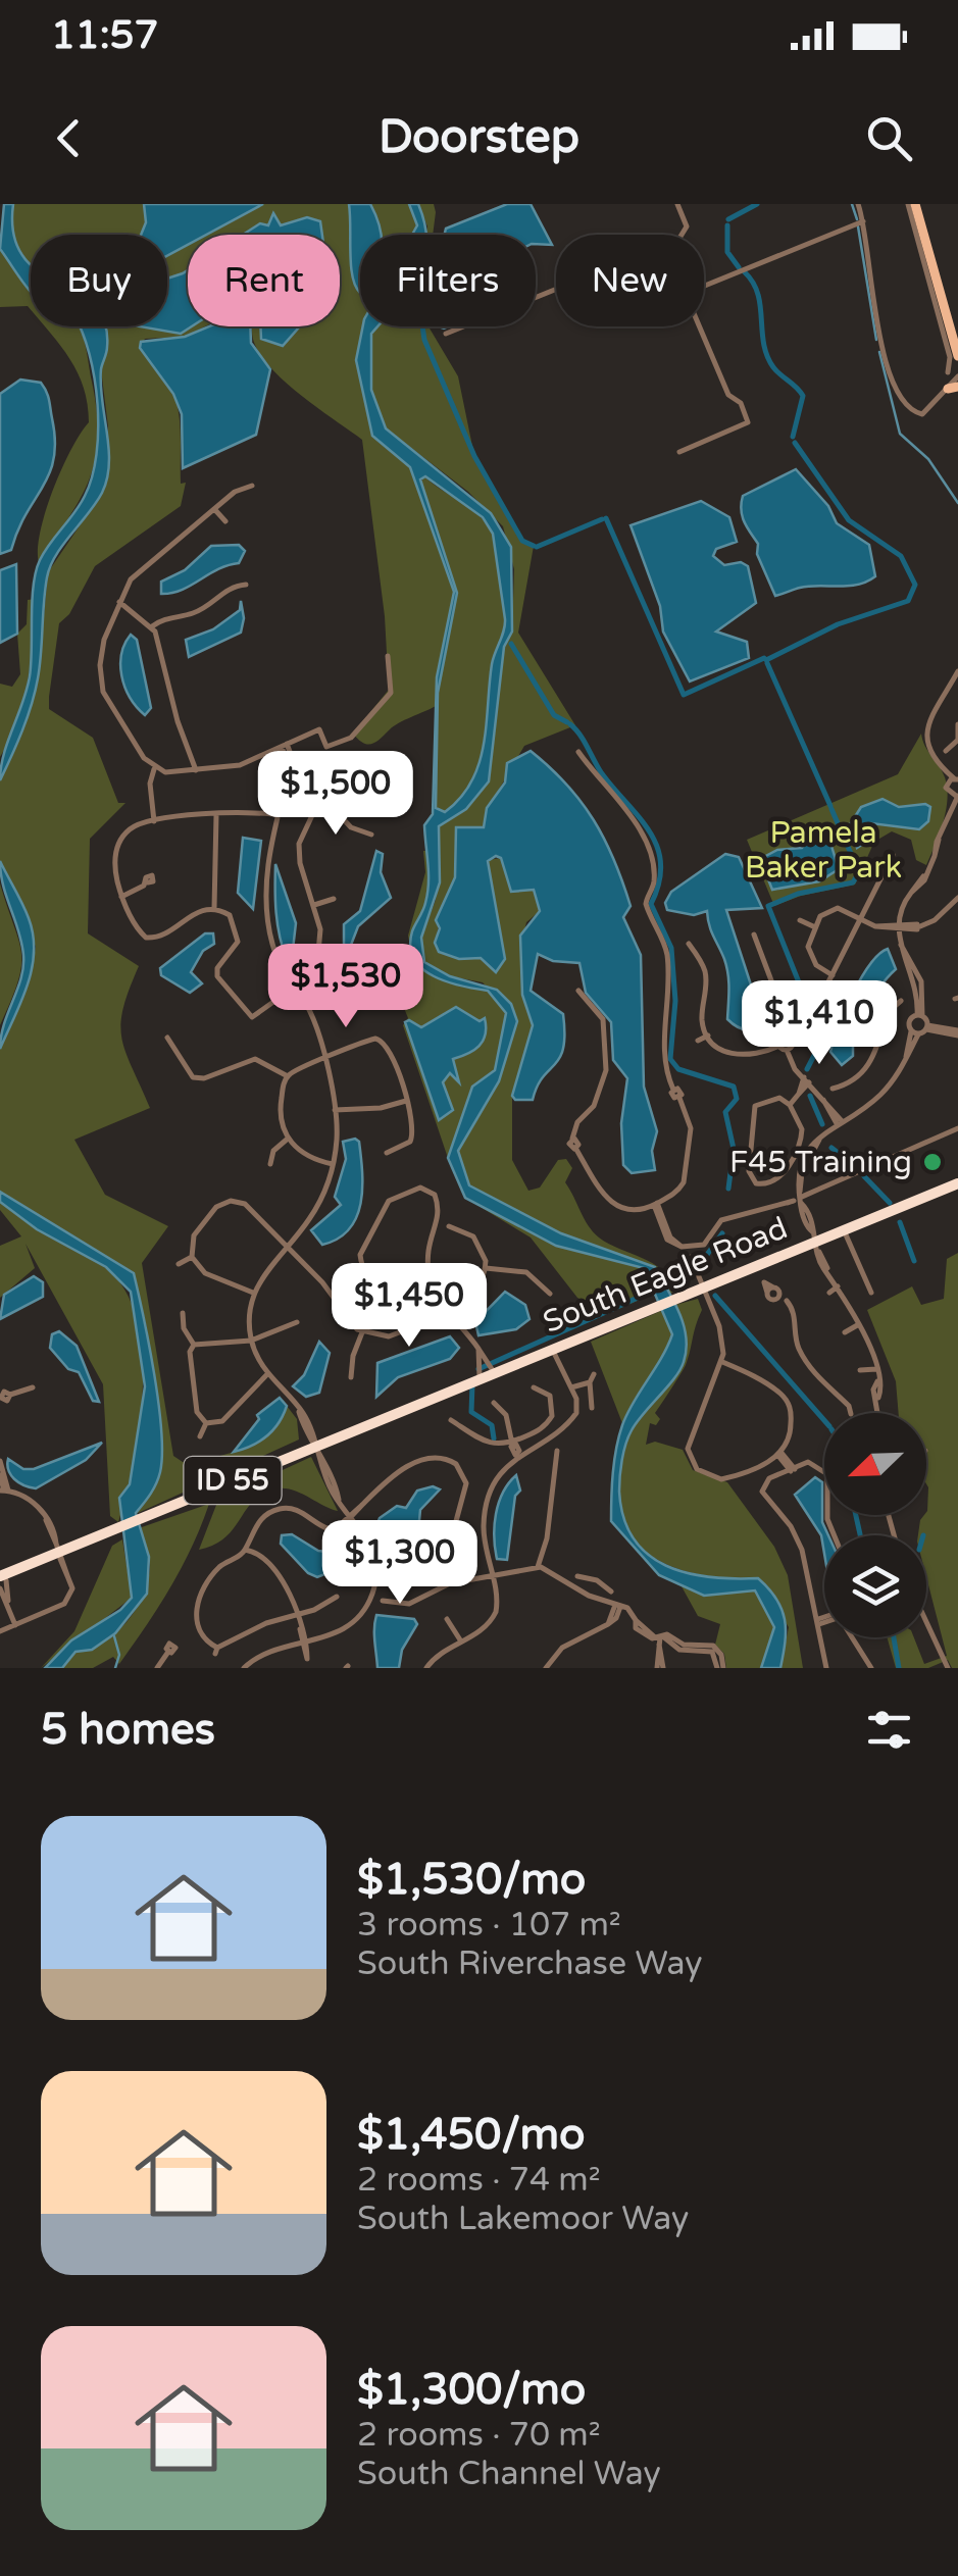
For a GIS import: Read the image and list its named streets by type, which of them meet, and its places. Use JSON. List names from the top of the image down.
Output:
{
  "streets": {
    "highway": ["South Eagle Road", "ID 55"]
  },
  "parks": ["Pamela Baker Park"],
  "places": ["F45 Training"],
  "north": "bottom left",
  "page": {
    "status": "11:57",
    "header": "Doorstep",
    "chip": [
      "Buy",
      "Rent",
      "Filters",
      "New"
    ],
    "price": [
      "$1,500",
      "$1,530",
      "$1,410",
      "$1,450",
      "$1,300"
    ],
    "heading": "5 homes",
    "list": [
      {
        "name": "$1,530/mo",
        "note": "3 rooms · 107 m² · South Riverchase Way"
      },
      {
        "name": "$1,450/mo",
        "note": "2 rooms · 74 m² · South Lakemoor Way"
      },
      {
        "name": "$1,300/mo",
        "note": "2 rooms · 70 m² · South Channel Way"
      }
    ]
  }
}
